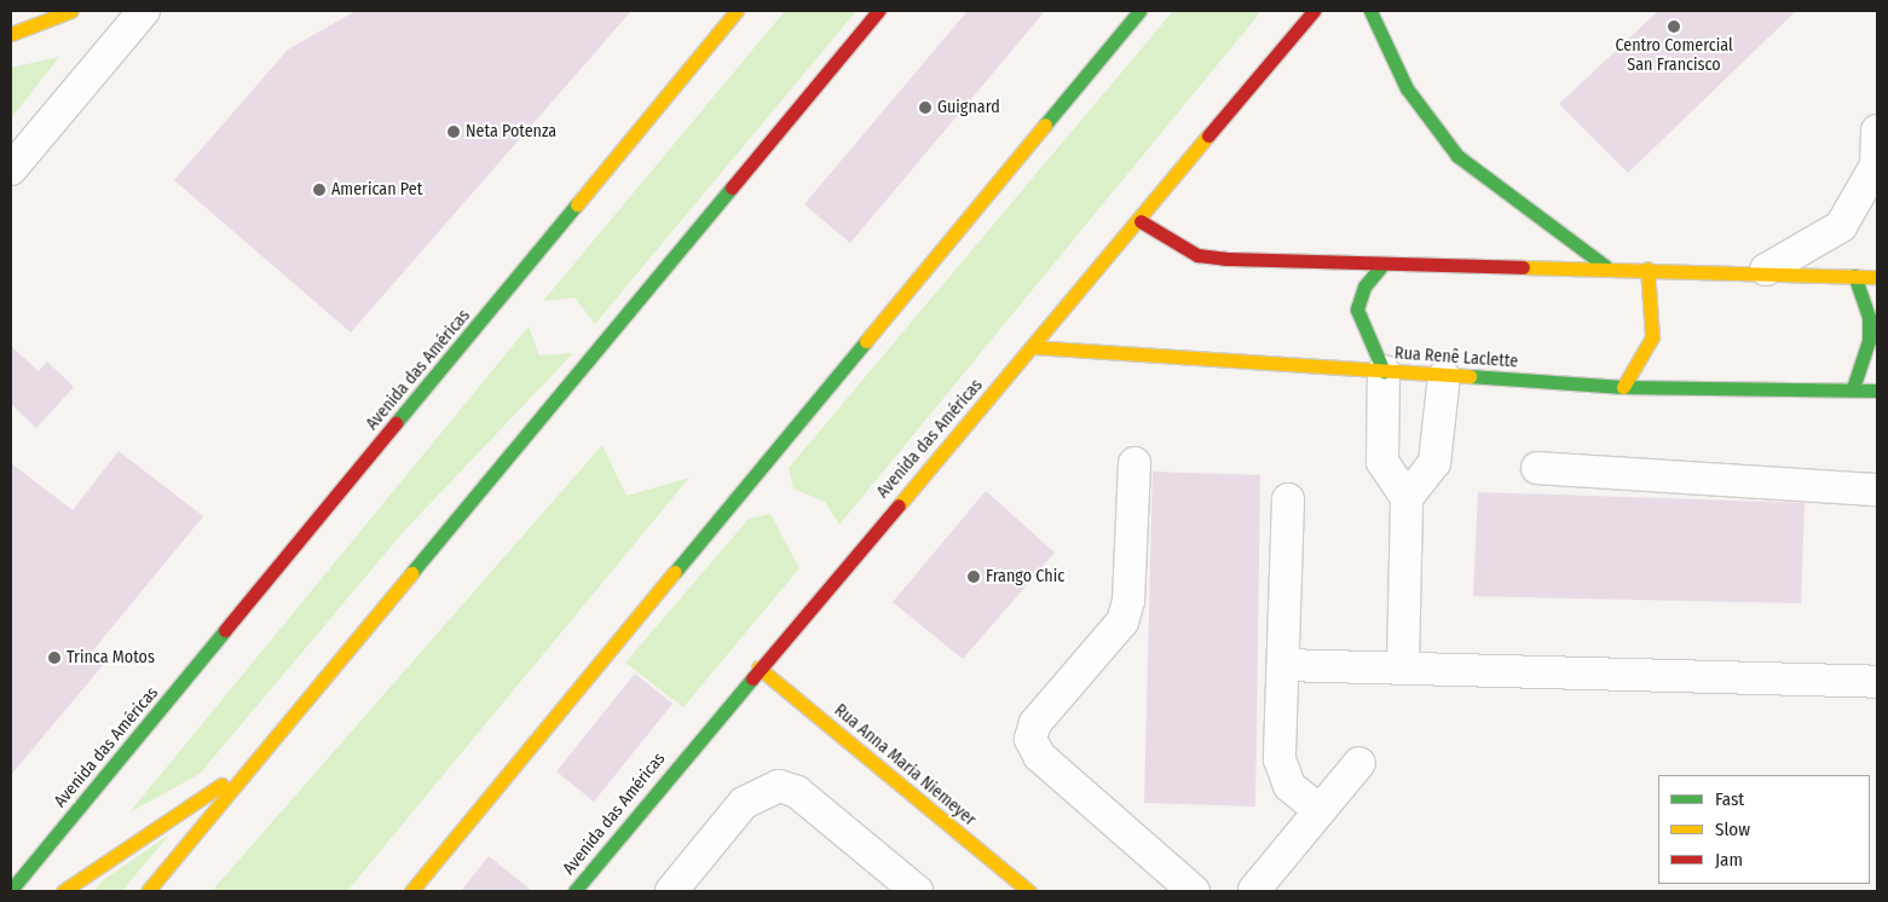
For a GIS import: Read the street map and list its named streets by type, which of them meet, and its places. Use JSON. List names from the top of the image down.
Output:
{
  "streets": {
    "main road": ["Rua Renê Laclette", "Avenida das Américas", "Rua Anna Maria Niemeyer"]
  },
  "crossings": [
    ["Rua Renê Laclette", "Avenida das Américas"],
    ["Avenida das Américas", "Rua Anna Maria Niemeyer"]
  ],
  "places": [
    "Centro Comercial San Francisco",
    "Guignard",
    "Neta Potenza",
    "American Pet",
    "Frango Chic",
    "Trinca Motos"
  ],
  "legend": ["Fast", "Slow", "Jam"]
}
